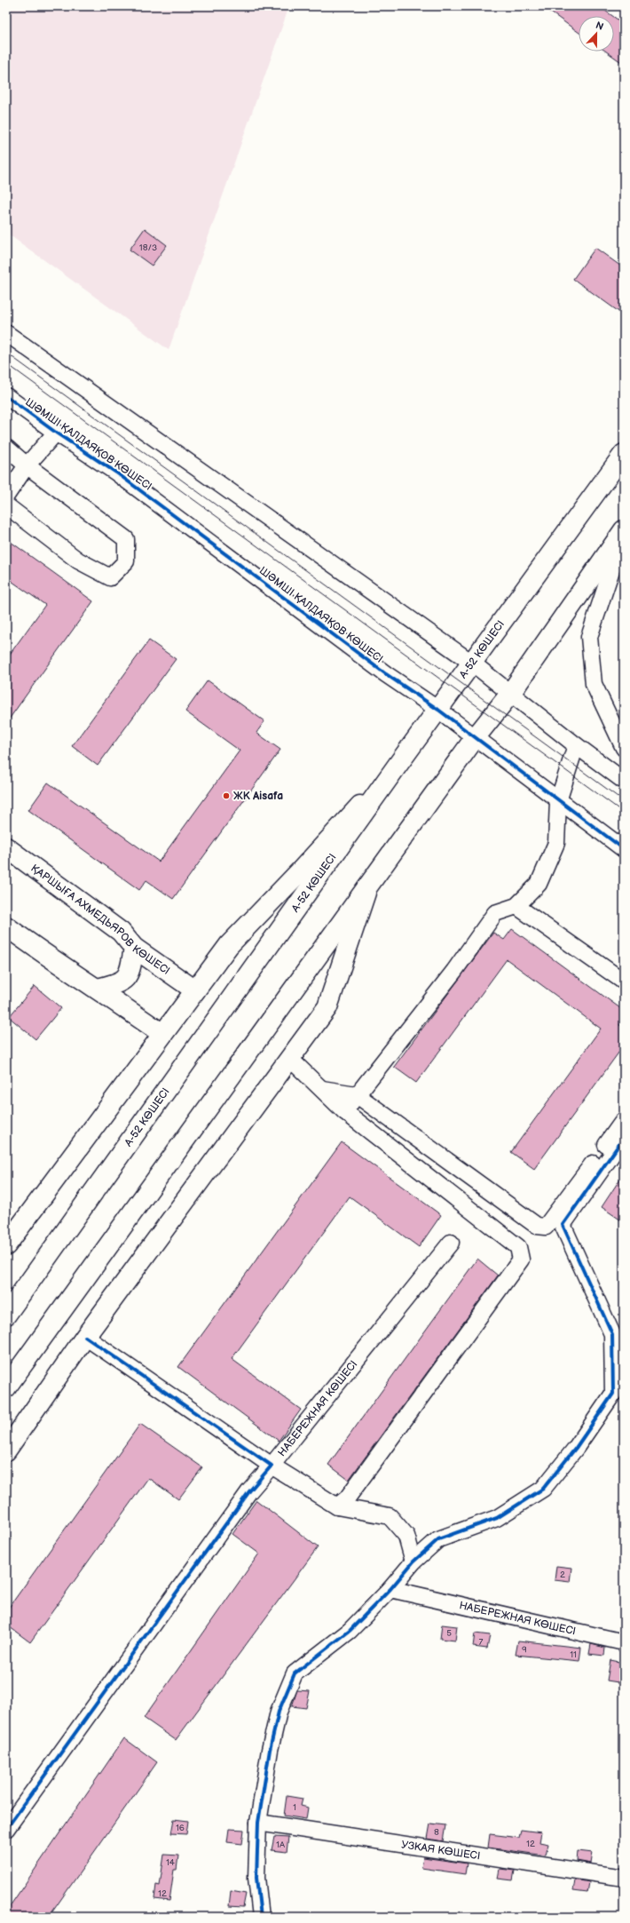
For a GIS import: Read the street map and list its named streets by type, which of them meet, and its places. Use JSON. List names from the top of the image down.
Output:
{
  "streets": {
    "main road": ["А-52 КӨШЕСІ", "ҚАРШЫҒА АХМЕДЬЯРОВ КӨШЕСІ"],
    "street": ["ШӘМШІ ҚАЛДАЯҚОВ КӨШЕСІ", "НАБЕРЕЖНАЯ КӨШЕСІ", "УЗКАЯ КӨШЕСІ"]
  },
  "crossings": [
    ["ШӘМШІ ҚАЛДАЯҚОВ КӨШЕСІ", "А-52 КӨШЕСІ"]
  ],
  "places": ["ЖК Aisafa"],
  "house_numbers": [
    "18/3",
    "2",
    "5",
    "7",
    "9",
    "11",
    "1",
    "16",
    "8",
    "12",
    "1А",
    "14",
    "12"
  ],
  "north": "top"
}
